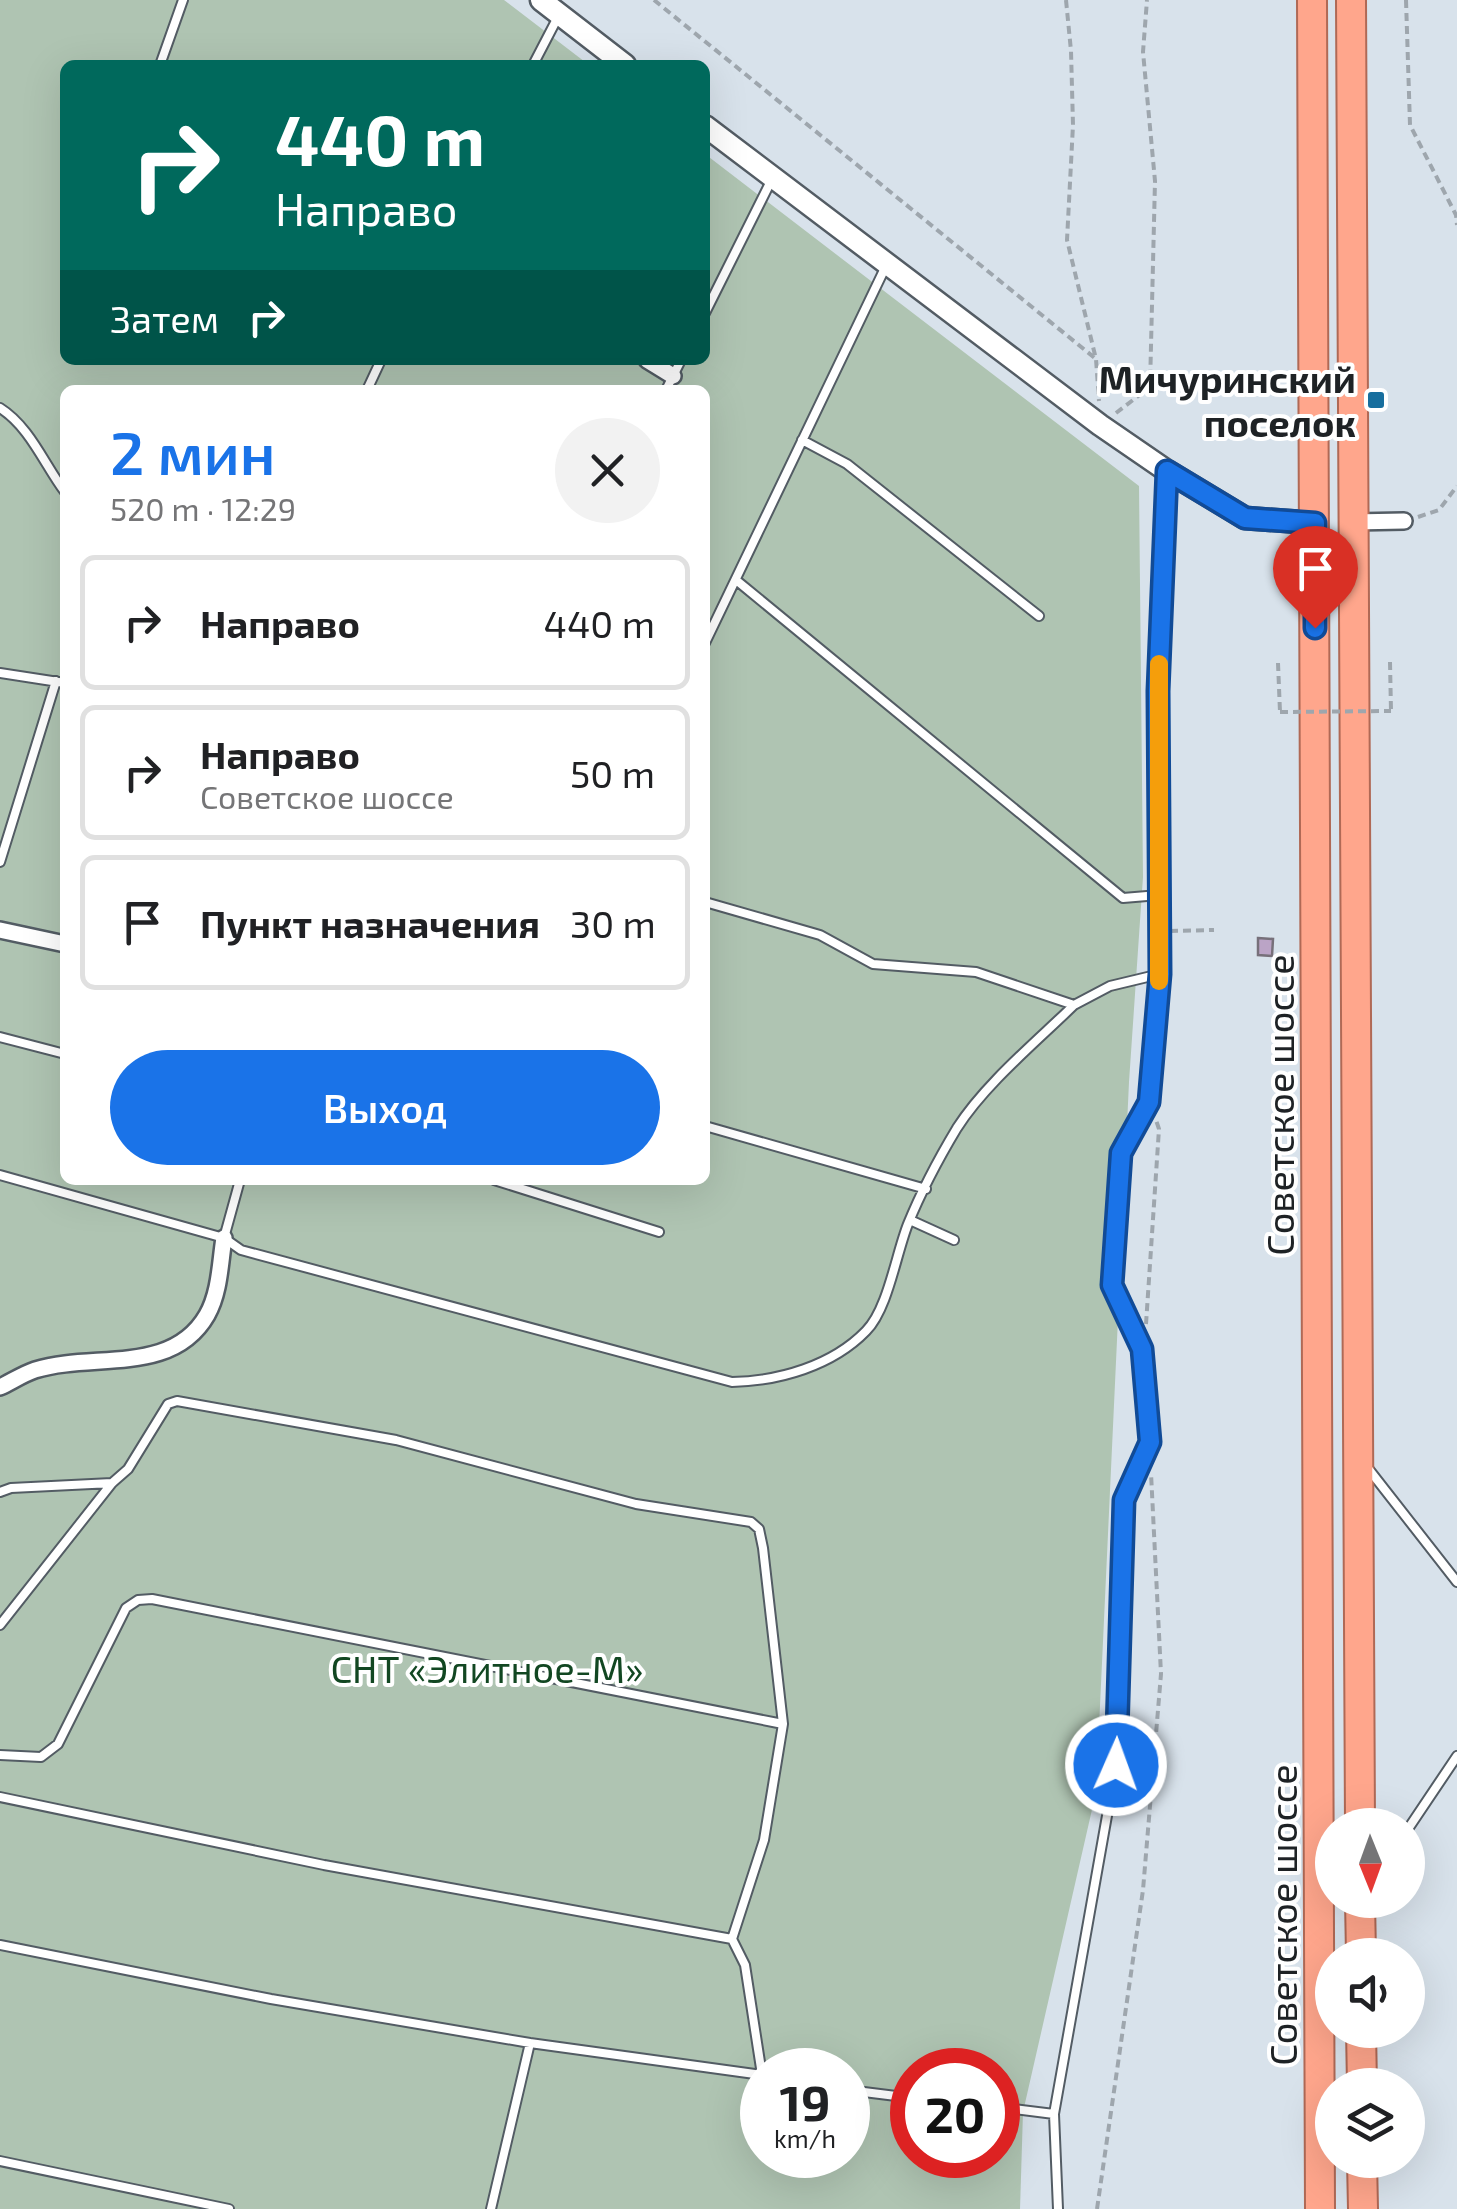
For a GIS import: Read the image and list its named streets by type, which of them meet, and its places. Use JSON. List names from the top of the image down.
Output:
{
  "streets": {
    "highway": ["Советское шоссе"]
  },
  "parks": ["СНТ «Элитное-М»"],
  "places": {
    "transit": ["Мичуринский поселок"]
  },
  "north": "bottom",
  "page": {
    "turn": ["440 m", "Направо"],
    "then": "Затем",
    "heading": ["2 мин", "520 m · 12:29"],
    "list": [
      {
        "name": "Направо",
        "value": "440 m"
      },
      {
        "name": "Направо",
        "note": "Советское шоссе",
        "value": "50 m"
      },
      {
        "name": "Пункт назначения",
        "value": "30 m"
      }
    ],
    "buttons": "Выход",
    "speed": "19 km/h",
    "limit": "20"
  }
}
